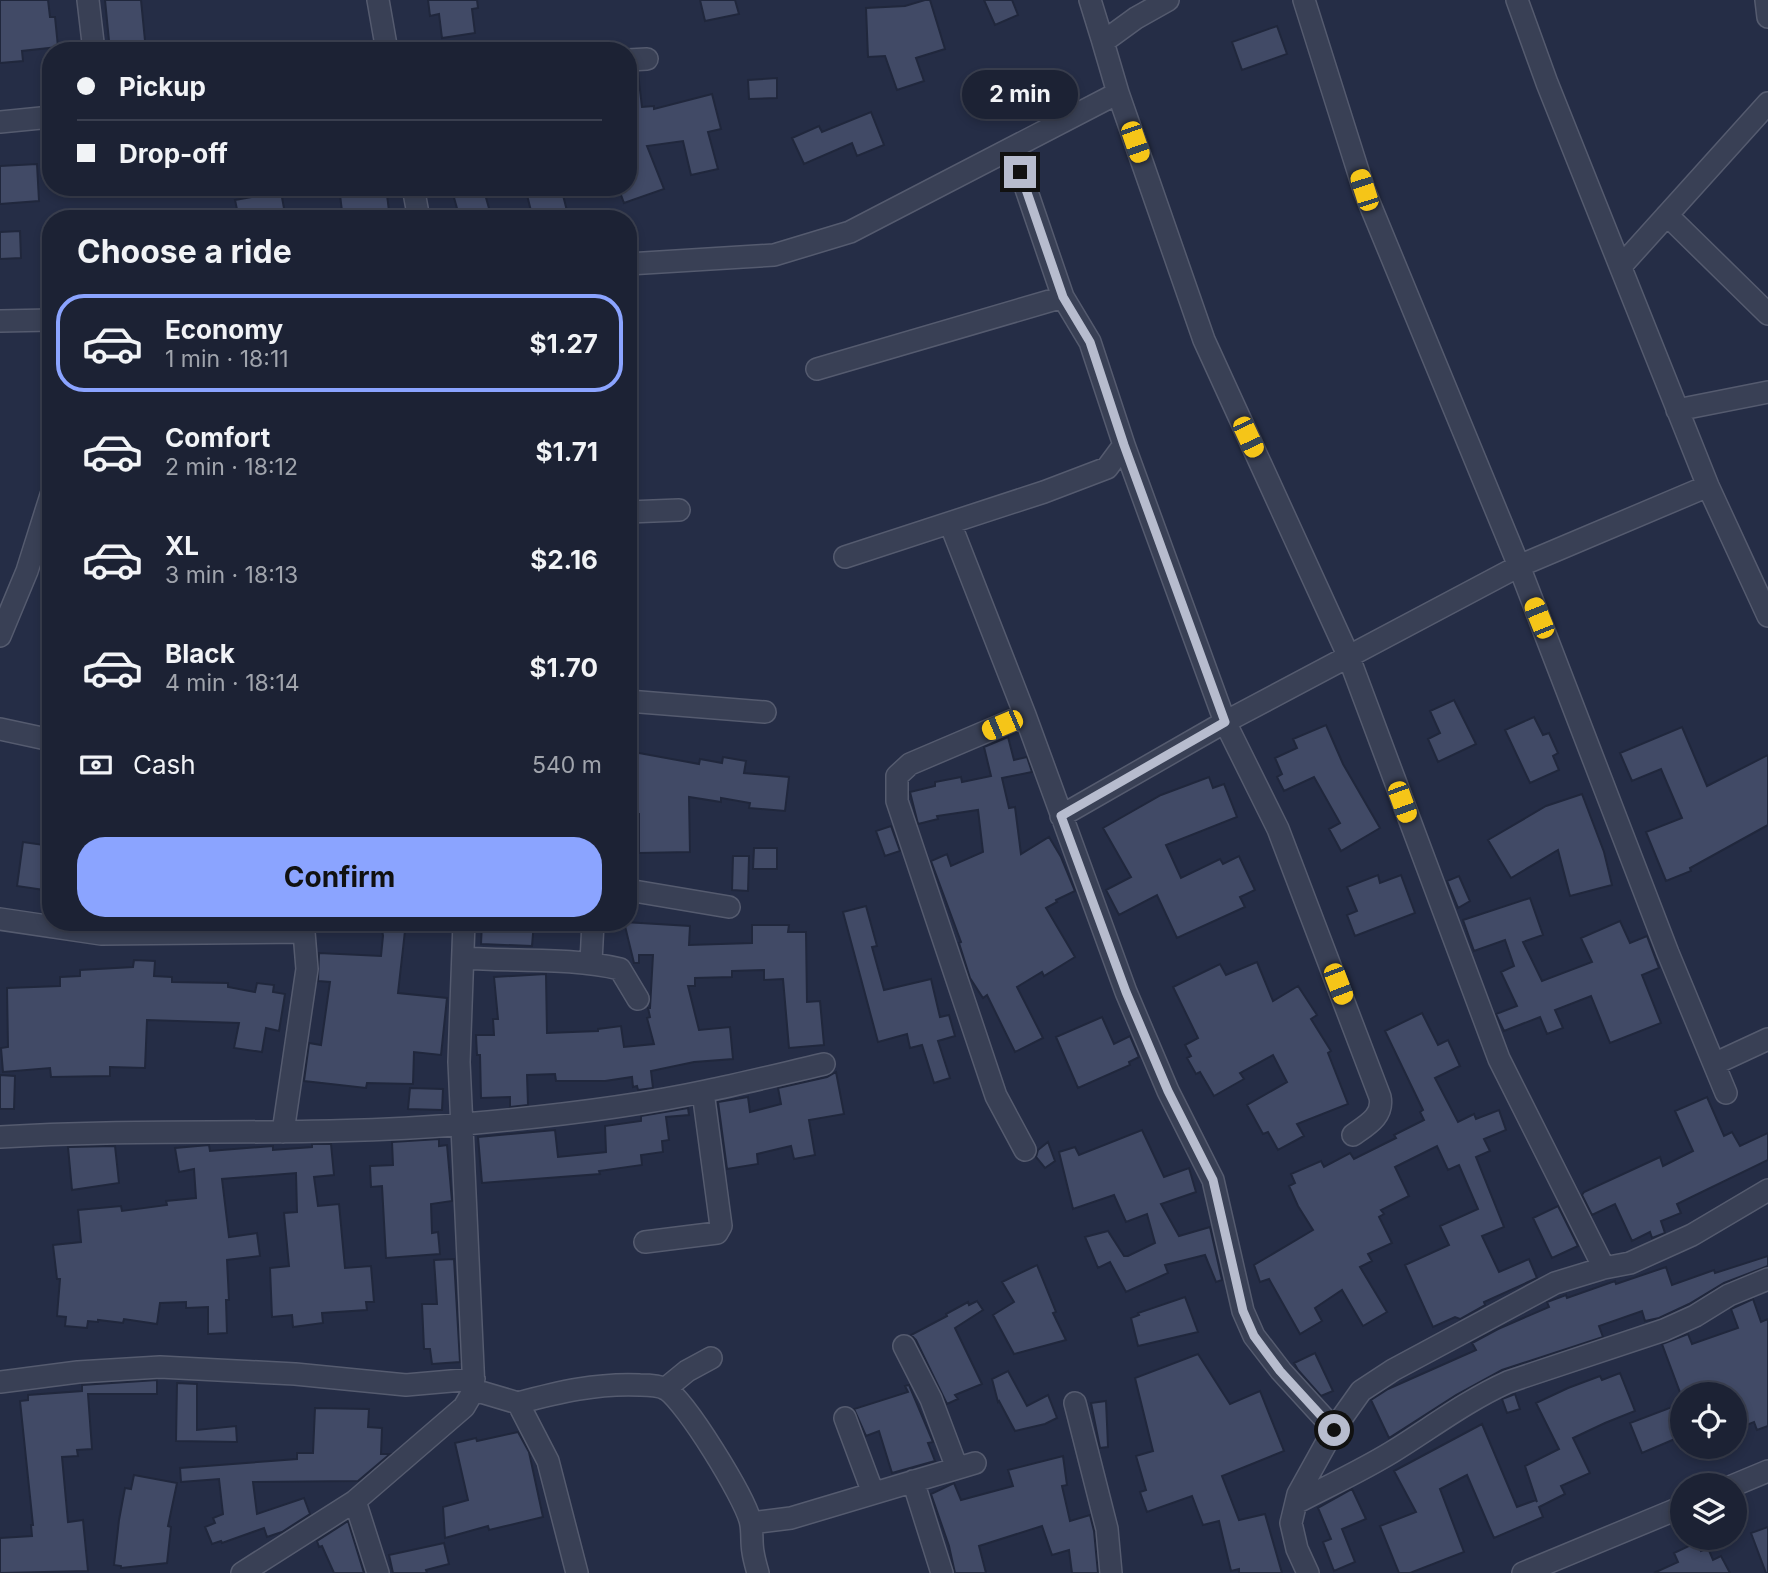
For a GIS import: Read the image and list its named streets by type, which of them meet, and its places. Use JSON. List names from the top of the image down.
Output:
{
  "page": {
    "banner": ["Pickup", "Drop-off"],
    "bubble": "2 min",
    "heading": "Choose a ride",
    "list": [
      {
        "name": "Economy",
        "note": "1 min · 18:11",
        "value": "$1.27"
      },
      {
        "name": "Comfort",
        "note": "2 min · 18:12",
        "value": "$1.71"
      },
      {
        "name": "XL",
        "note": "3 min · 18:13",
        "value": "$2.16"
      },
      {
        "name": "Black",
        "note": "4 min · 18:14",
        "value": "$1.70"
      }
    ],
    "pay": ["Cash", "540 m"],
    "buttons": "Confirm"
  }
}
